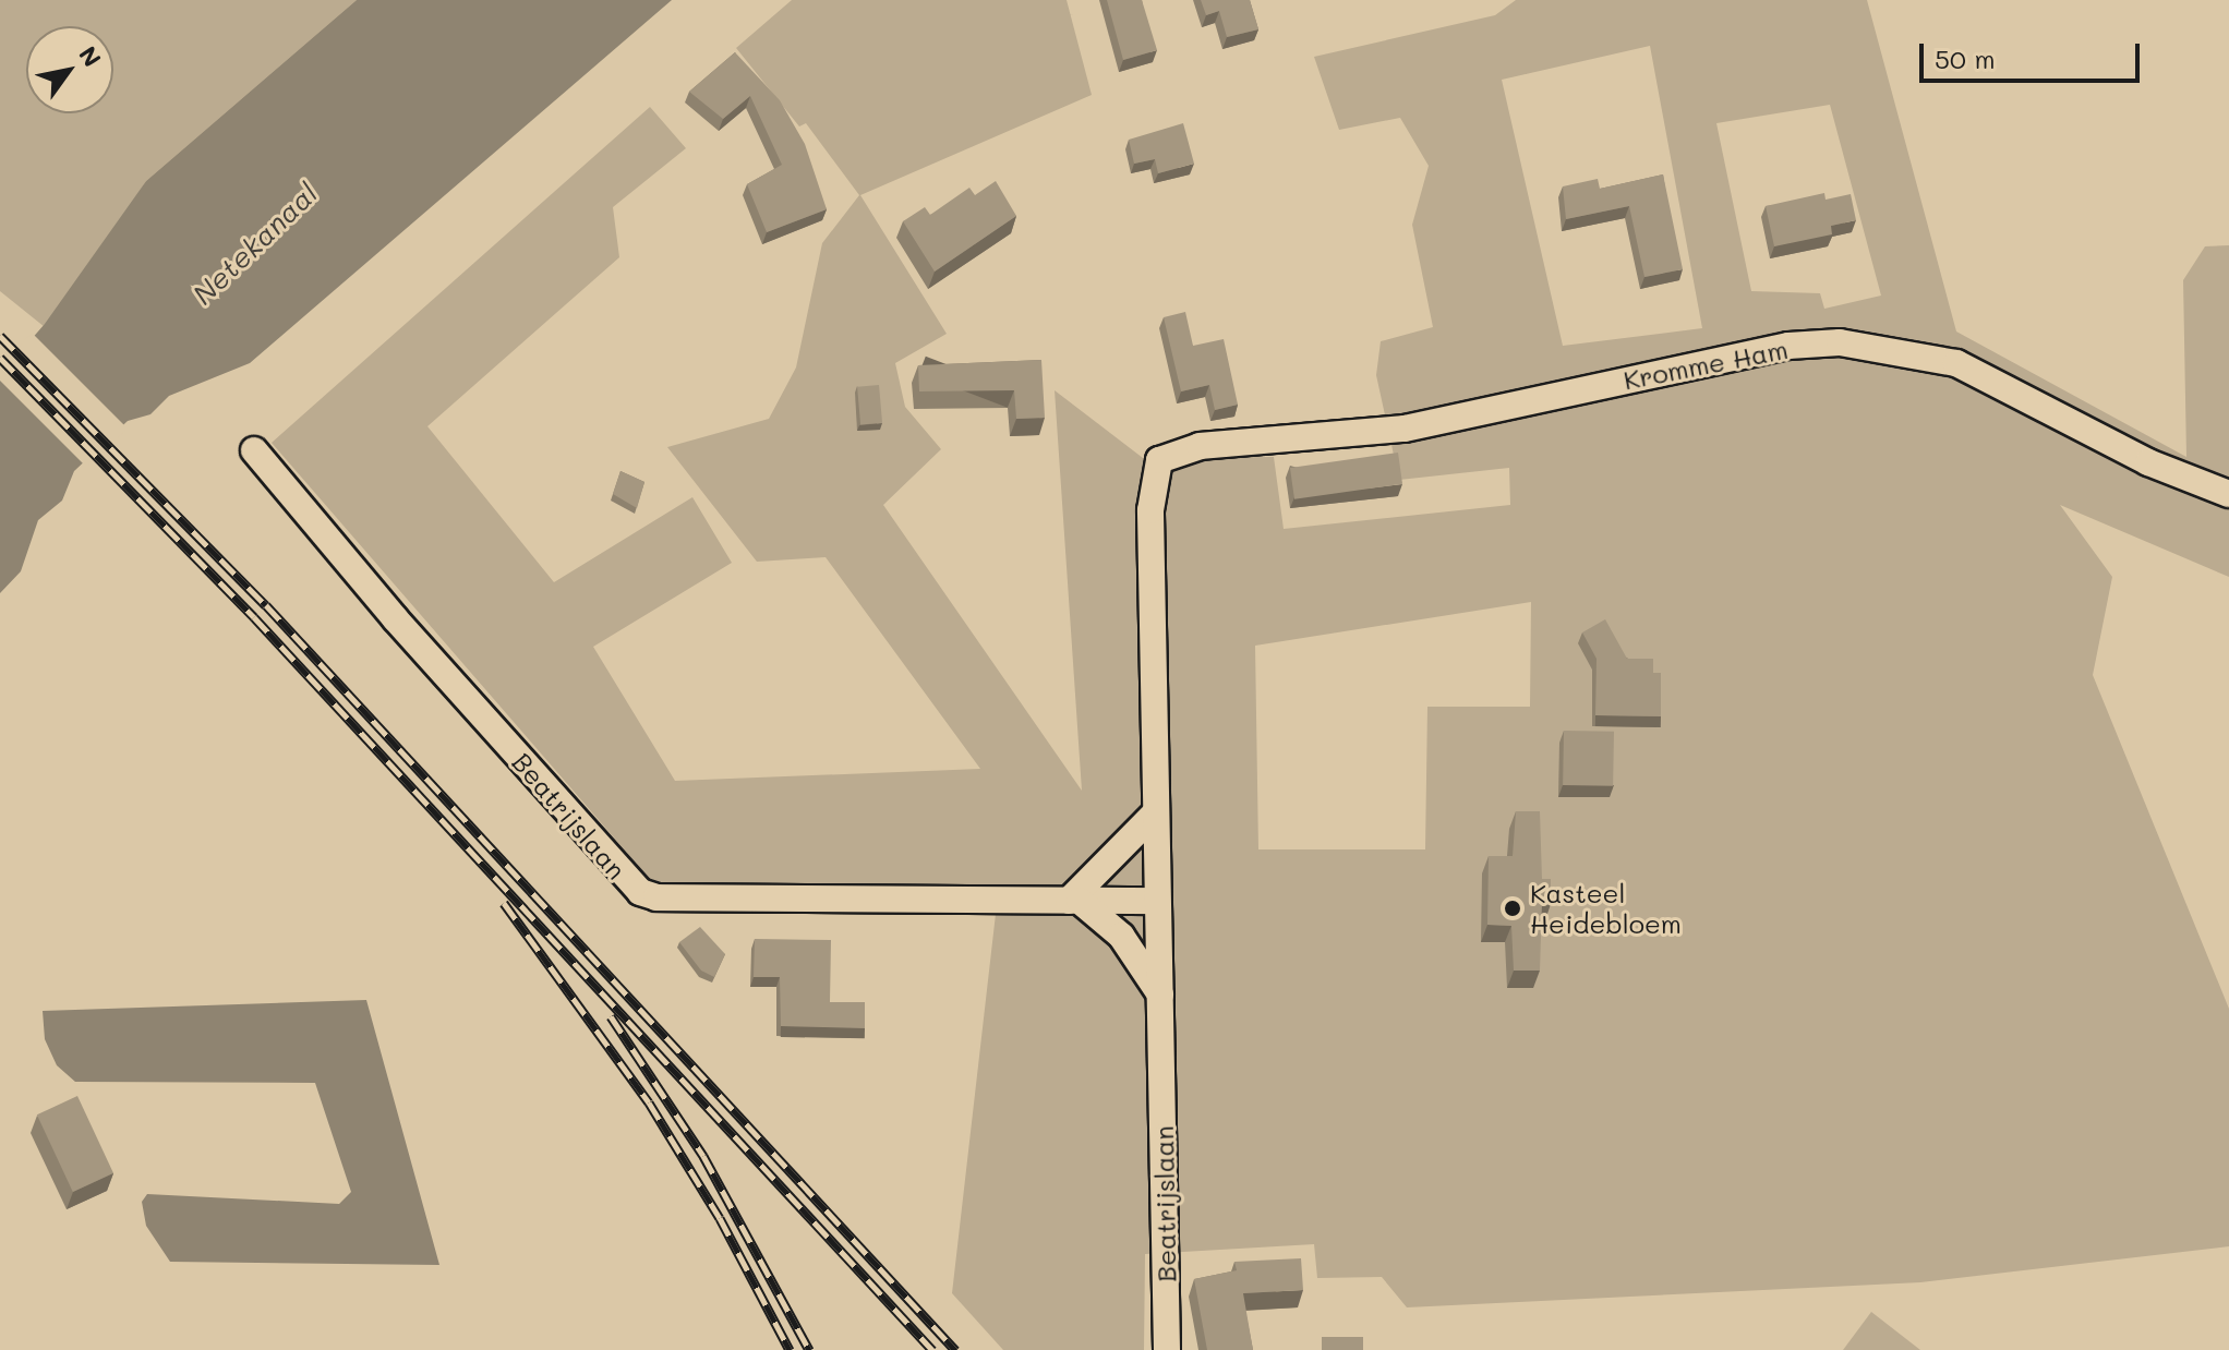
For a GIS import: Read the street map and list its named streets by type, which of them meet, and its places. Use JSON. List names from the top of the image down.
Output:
{
  "streets": {
    "street": ["Kromme Ham", "Beatrijslaan"]
  },
  "crossings": [
    ["Kromme Ham", "Beatrijslaan"]
  ],
  "water": ["Netekanaal"],
  "places": ["Kasteel Heidebloem"],
  "scale_bar": "50 m",
  "north": "top right"
}
